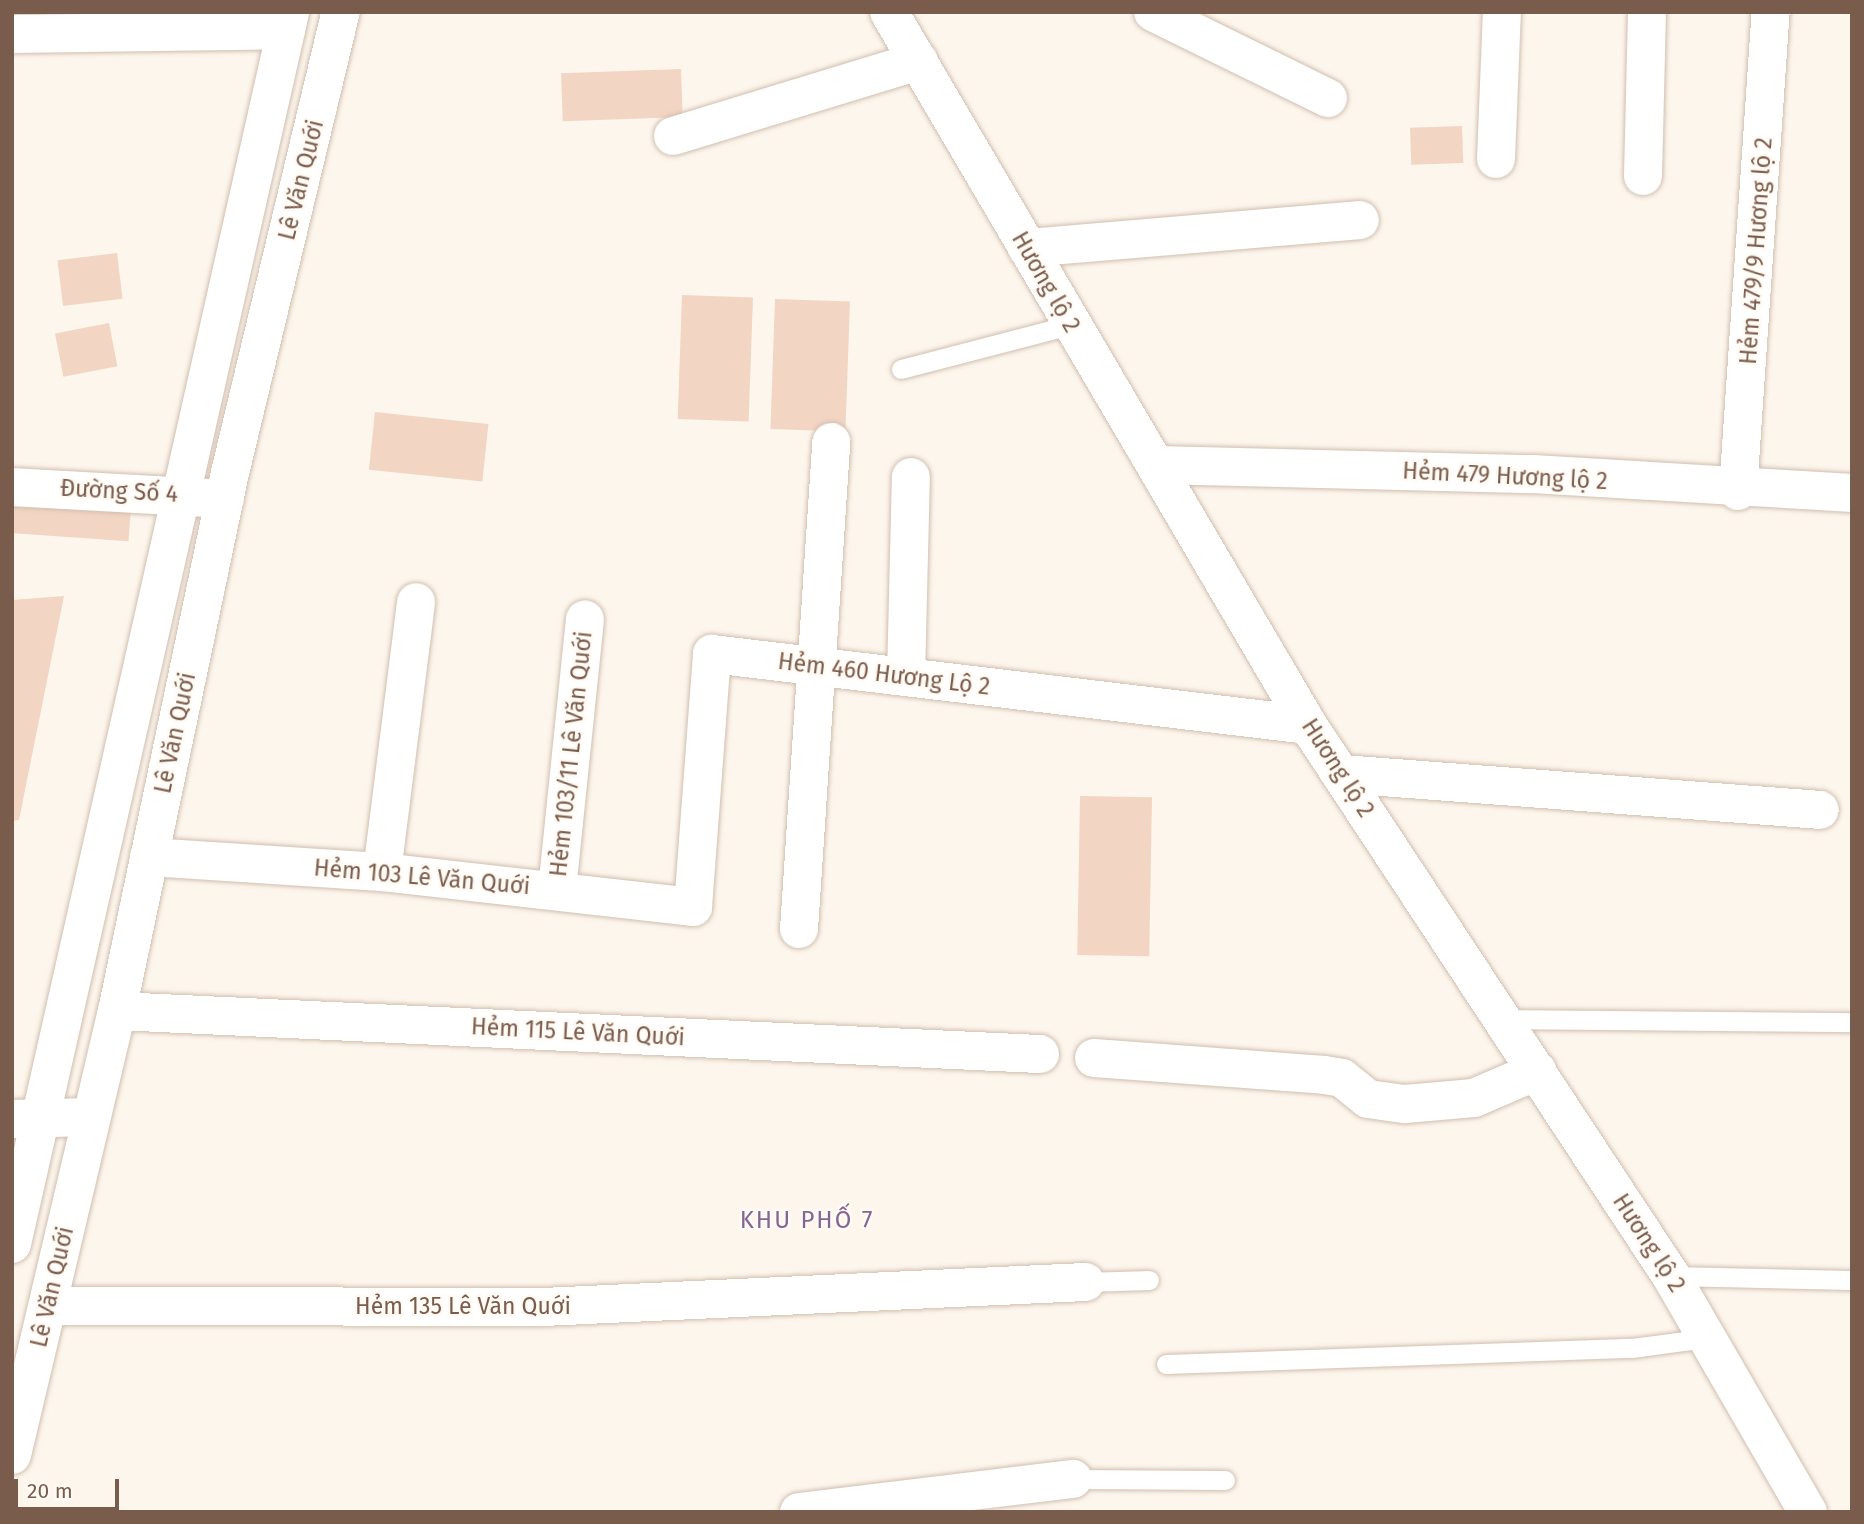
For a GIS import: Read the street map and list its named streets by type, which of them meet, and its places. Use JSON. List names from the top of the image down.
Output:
{
  "streets": {
    "street": [
      "Lê Văn Quới",
      "Hẻm 479/9 Hương lộ 2",
      "Hương lộ 2",
      "Hẻm 479 Hương lộ 2",
      "Đường Số 4",
      "Hẻm 460 Hương Lộ 2",
      "Hẻm 103/11 Lê Văn Quới",
      "Hẻm 103 Lê Văn Quới",
      "Hẻm 115 Lê Văn Quới",
      "Hẻm 135 Lê Văn Quới"
    ]
  },
  "crossings": [
    ["Lê Văn Quới", "Đường Số 4"],
    ["Lê Văn Quới", "Hẻm 103 Lê Văn Quới"],
    ["Lê Văn Quới", "Hẻm 115 Lê Văn Quới"],
    ["Lê Văn Quới", "Hẻm 135 Lê Văn Quới"],
    ["Hẻm 479/9 Hương lộ 2", "Hẻm 479 Hương lộ 2"],
    ["Hương lộ 2", "Hẻm 479 Hương lộ 2"],
    ["Hương lộ 2", "Hẻm 460 Hương Lộ 2"],
    ["Hẻm 460 Hương Lộ 2", "Hẻm 103 Lê Văn Quới"],
    ["Hẻm 103/11 Lê Văn Quới", "Hẻm 103 Lê Văn Quới"]
  ],
  "districts": ["KHU PHỐ 7"],
  "scale_bar": "20 m"
}
